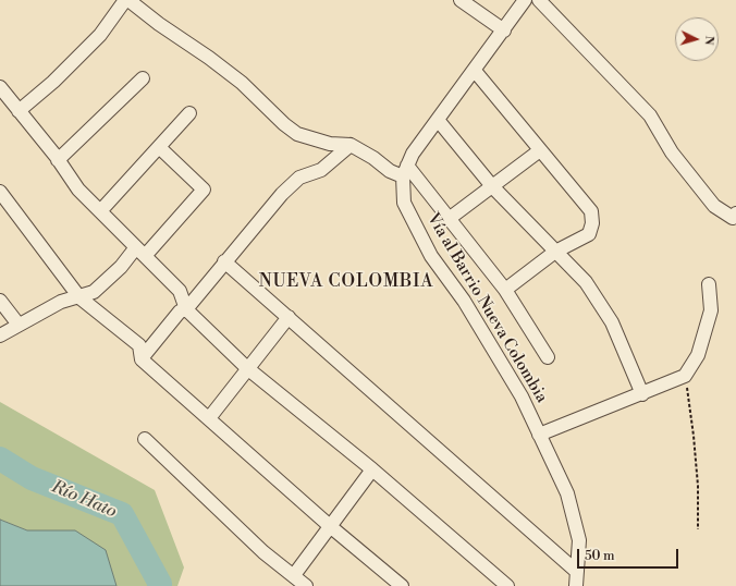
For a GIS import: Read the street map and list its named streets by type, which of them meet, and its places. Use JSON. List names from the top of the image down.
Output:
{
  "streets": {
    "street": ["Vía al Barrio Nueva Colombia"]
  },
  "districts": ["NUEVA COLOMBIA"],
  "water": ["Río Hato"],
  "scale_bar": "50 m",
  "north": "right"
}
